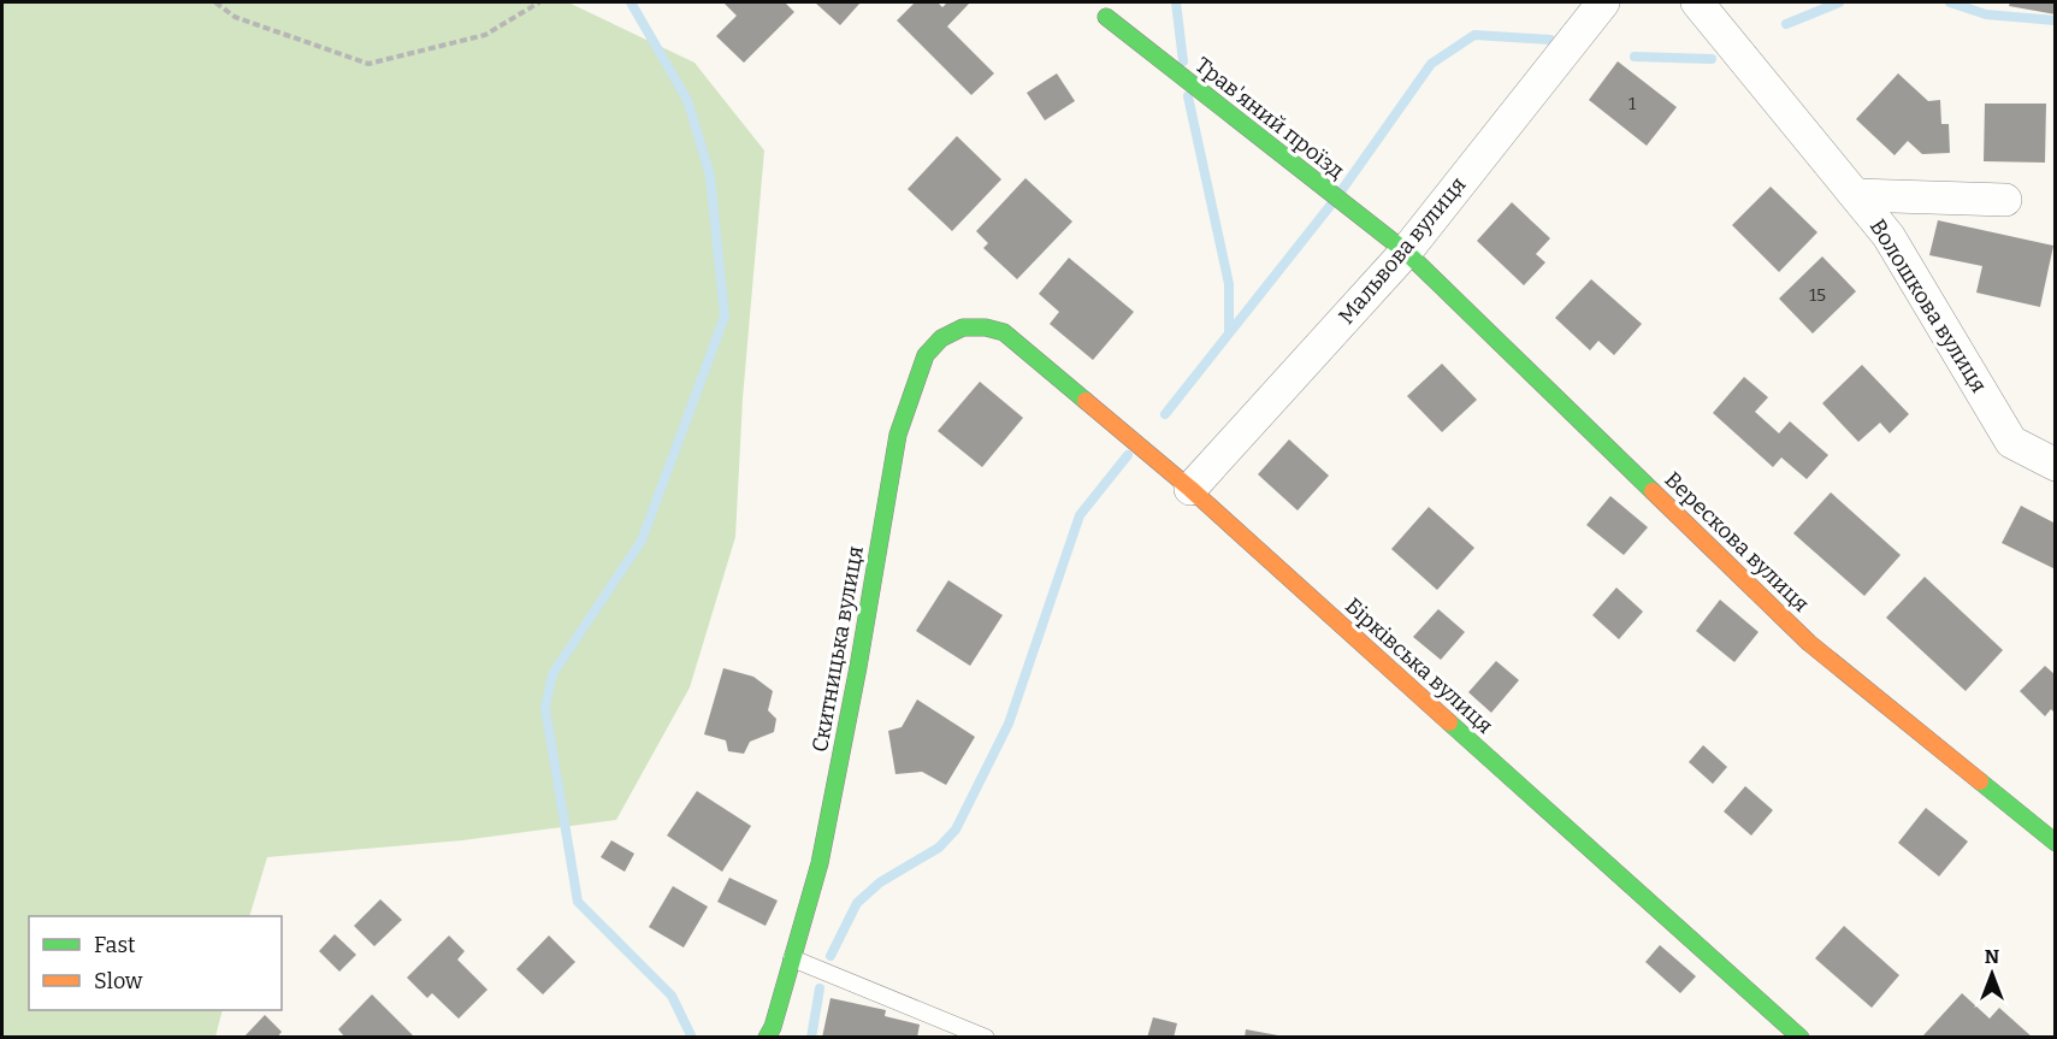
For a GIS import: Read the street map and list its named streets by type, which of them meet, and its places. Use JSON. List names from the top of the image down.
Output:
{
  "streets": {
    "street": [
      "Трав'яний проїзд",
      "Мальвова вулиця",
      "Волошкова вулиця",
      "Верескова вулиця",
      "Скитницька вулиця",
      "Бірківська вулиця"
    ]
  },
  "crossings": [
    ["Трав'яний проїзд", "Мальвова вулиця"],
    ["Трав'яний проїзд", "Верескова вулиця"],
    ["Мальвова вулиця", "Верескова вулиця"],
    ["Мальвова вулиця", "Бірківська вулиця"],
    ["Скитницька вулиця", "Бірківська вулиця"]
  ],
  "house_numbers": ["1", "15"],
  "legend": ["Fast", "Slow"],
  "north": "top"
}
